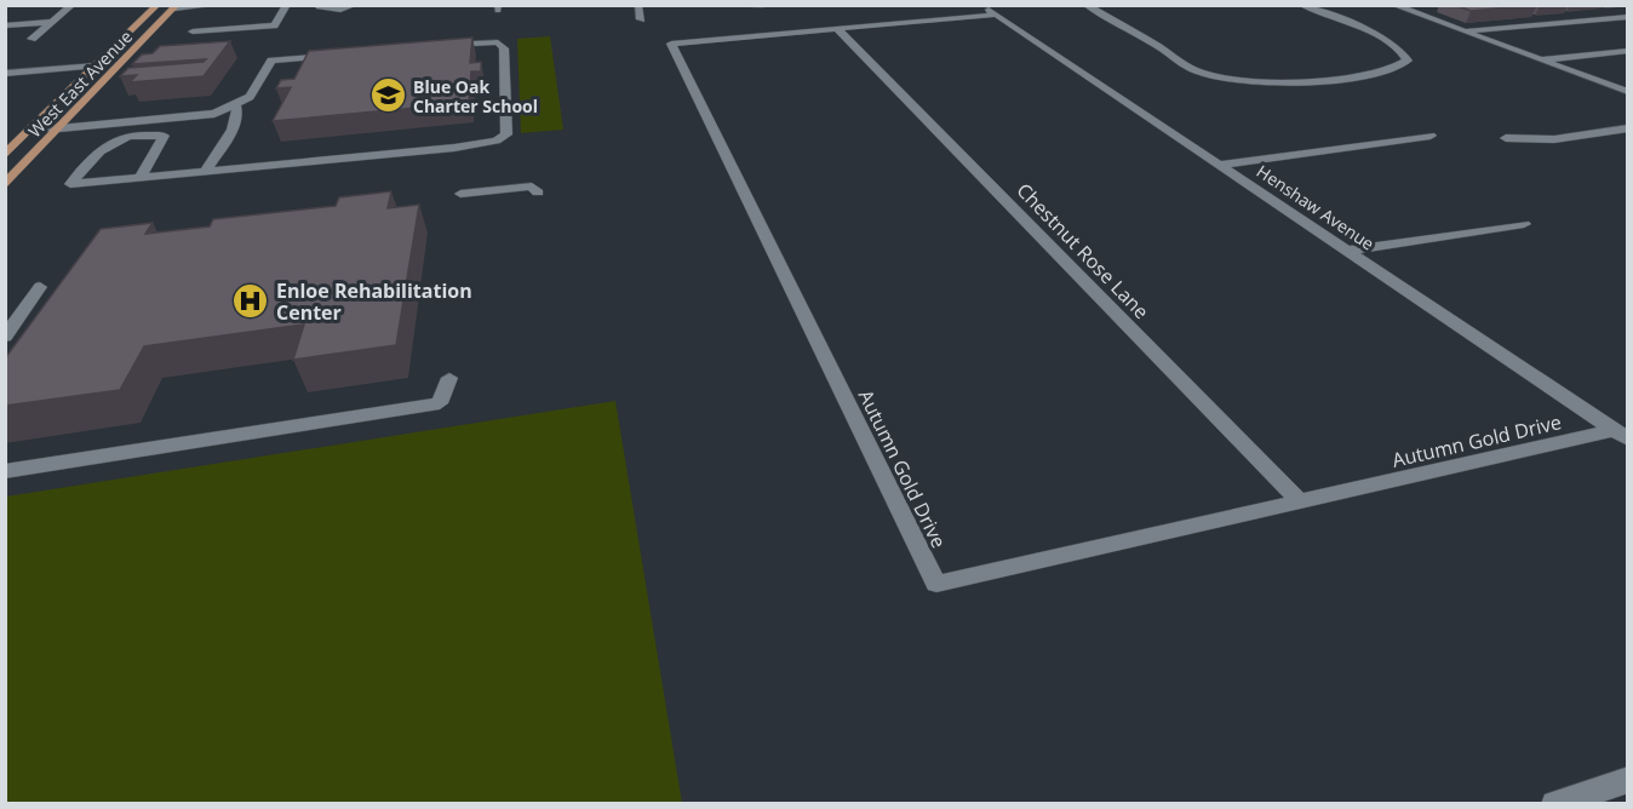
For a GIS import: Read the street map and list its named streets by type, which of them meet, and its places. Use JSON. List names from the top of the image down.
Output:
{
  "streets": {
    "main road": ["West East Avenue"],
    "street": ["Henshaw Avenue", "Chestnut Rose Lane", "Autumn Gold Drive"]
  },
  "crossings": [
    ["Henshaw Avenue", "Autumn Gold Drive"],
    ["Chestnut Rose Lane", "Autumn Gold Drive"]
  ],
  "places": {
    "school or university": ["Blue Oak Charter School"],
    "hospital": ["Enloe Rehabilitation Center"]
  }
}
